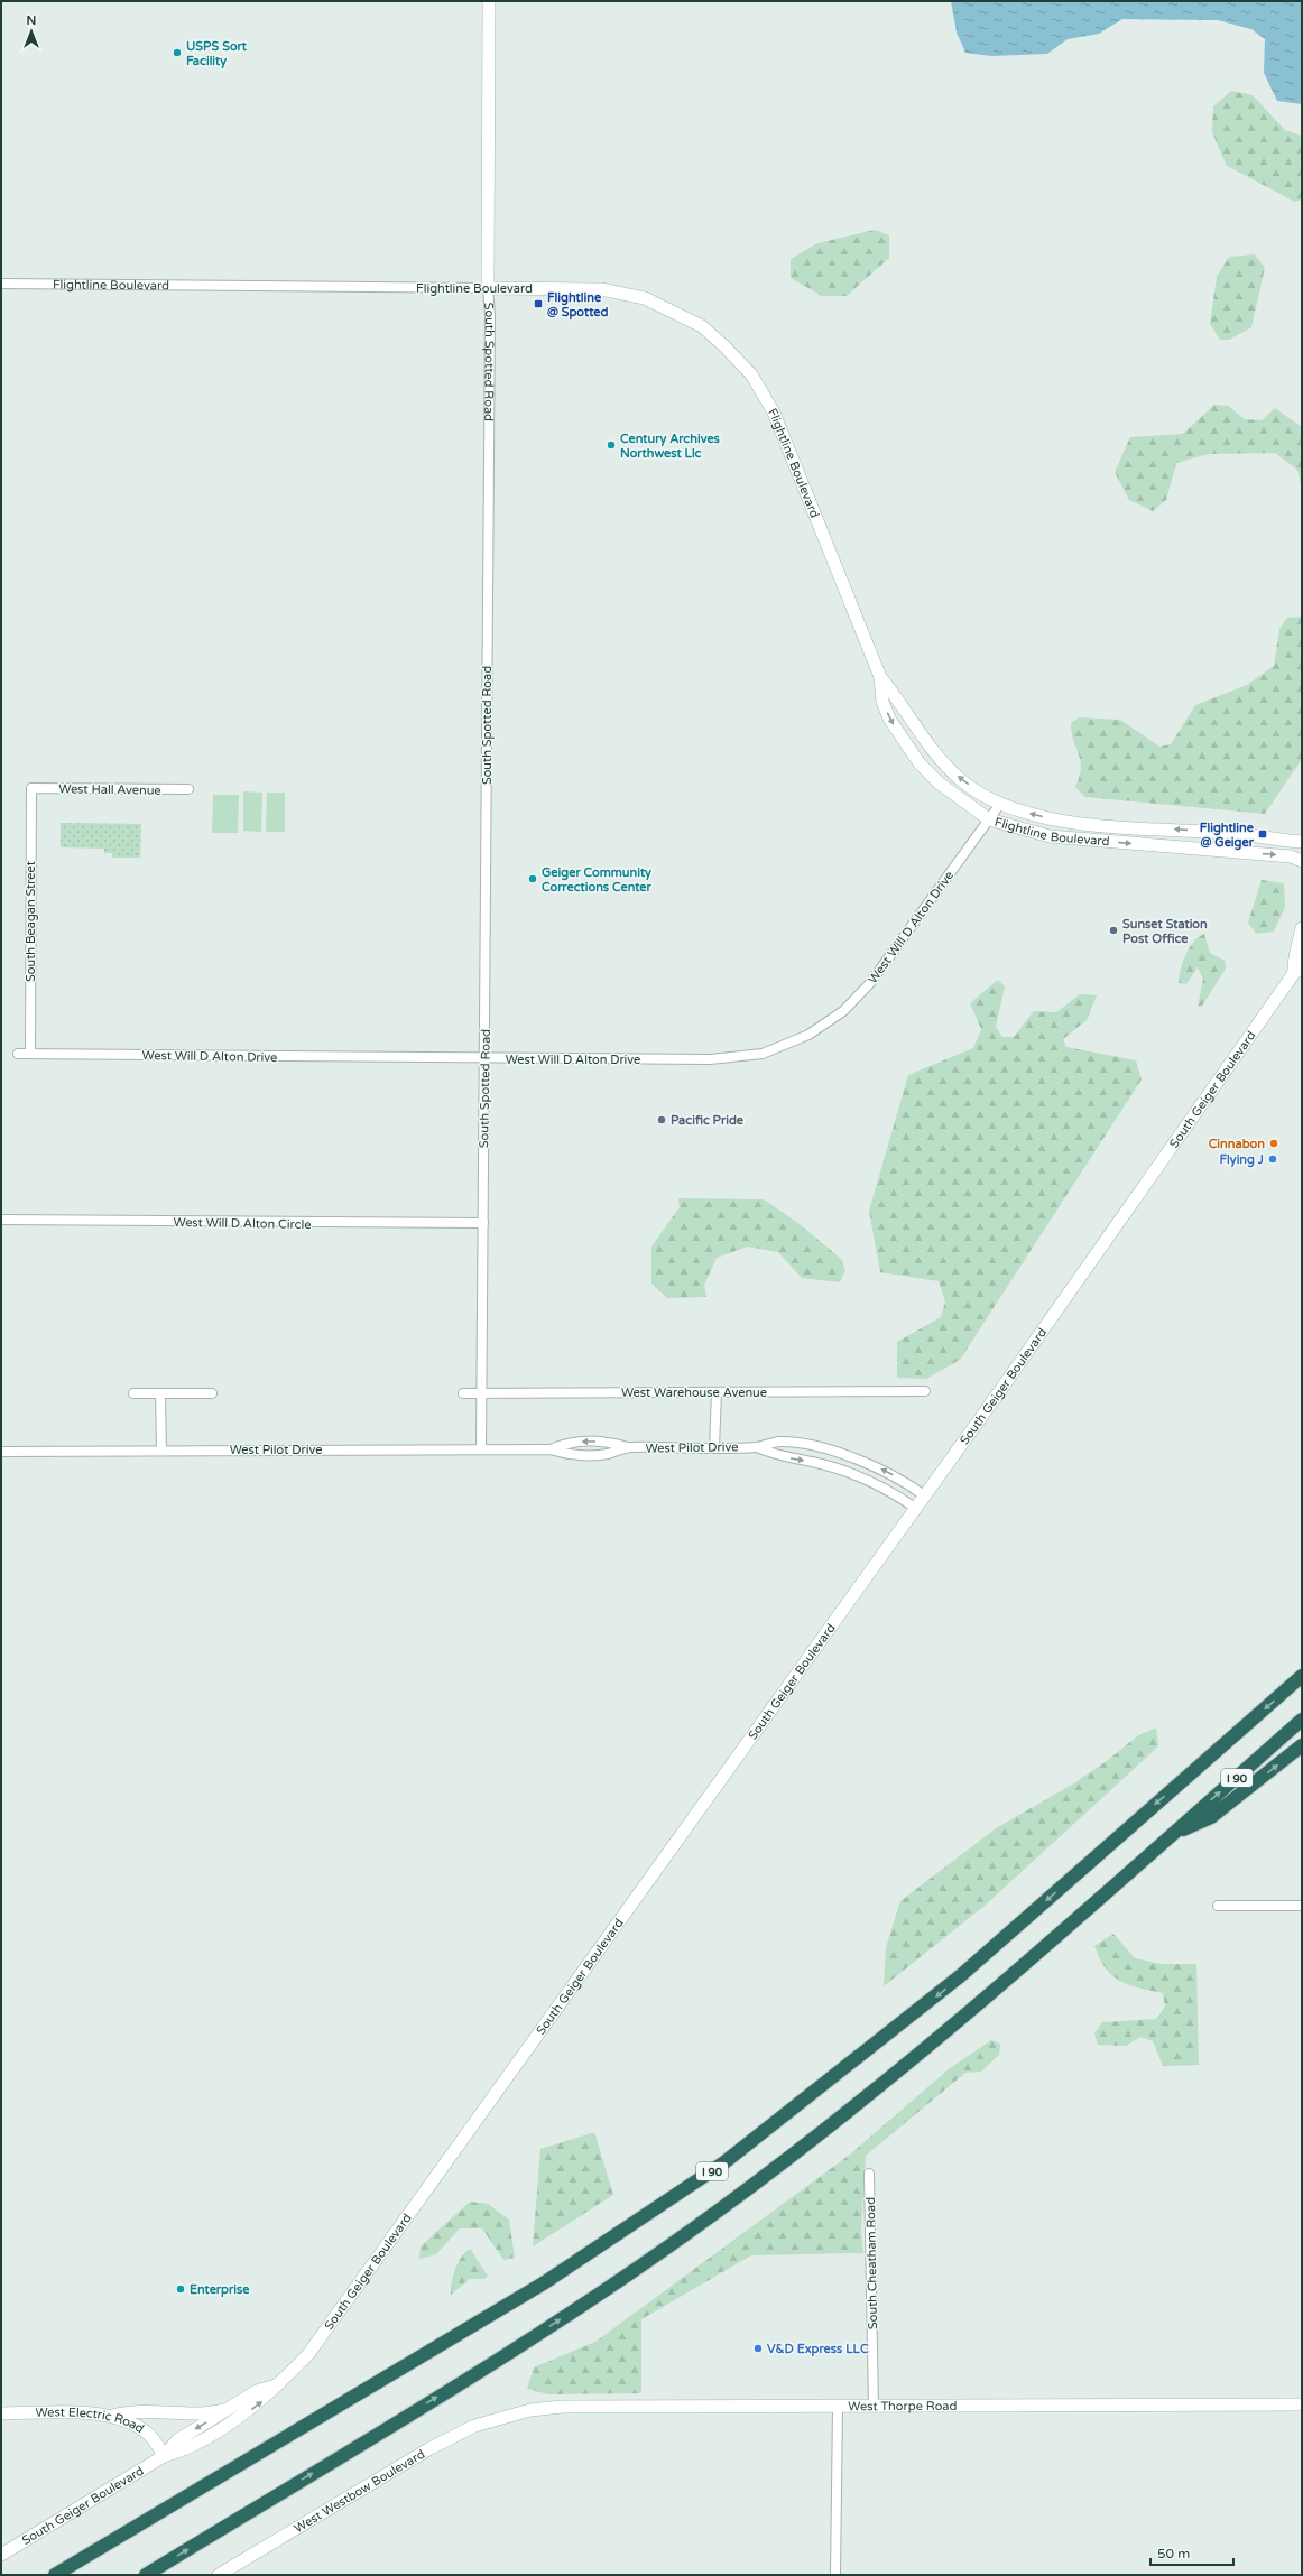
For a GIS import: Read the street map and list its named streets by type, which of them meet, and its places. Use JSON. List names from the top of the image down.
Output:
{
  "streets": {
    "highway": ["I 90"],
    "street": [
      "Flightline Boulevard",
      "South Spotted Road",
      "West Hall Avenue",
      "South Beagan Street",
      "West Will D Alton Drive",
      "South Geiger Boulevard",
      "West Will D Alton Circle",
      "West Warehouse Avenue",
      "West Pilot Drive",
      "South Cheatham Road",
      "West Thorpe Road",
      "West Electric Road",
      "West Westbow Boulevard"
    ]
  },
  "crossings": [
    ["Flightline Boulevard", "South Spotted Road"],
    ["Flightline Boulevard", "West Will D Alton Drive"],
    ["South Spotted Road", "West Will D Alton Drive"],
    ["South Spotted Road", "West Will D Alton Circle"],
    ["South Spotted Road", "West Warehouse Avenue"],
    ["South Spotted Road", "West Pilot Drive"],
    ["West Hall Avenue", "South Beagan Street"],
    ["South Beagan Street", "West Will D Alton Drive"],
    ["South Geiger Boulevard", "West Pilot Drive"],
    ["South Geiger Boulevard", "West Electric Road"],
    ["South Cheatham Road", "West Thorpe Road"],
    ["West Thorpe Road", "West Westbow Boulevard"]
  ],
  "places": {
    "other": [
      "USPS Sort Facility",
      "Century Archives Northwest Llc",
      "Geiger Community Corrections Center",
      "Sunset Station Post Office",
      "Pacific Pride",
      "Cinnabon",
      "Flying J",
      "Enterprise",
      "V&D Express LLC"
    ],
    "transit": ["Flightline @ Spotted", "Flightline @ Geiger"]
  },
  "scale_bar": "50 m",
  "north": "top"
}
